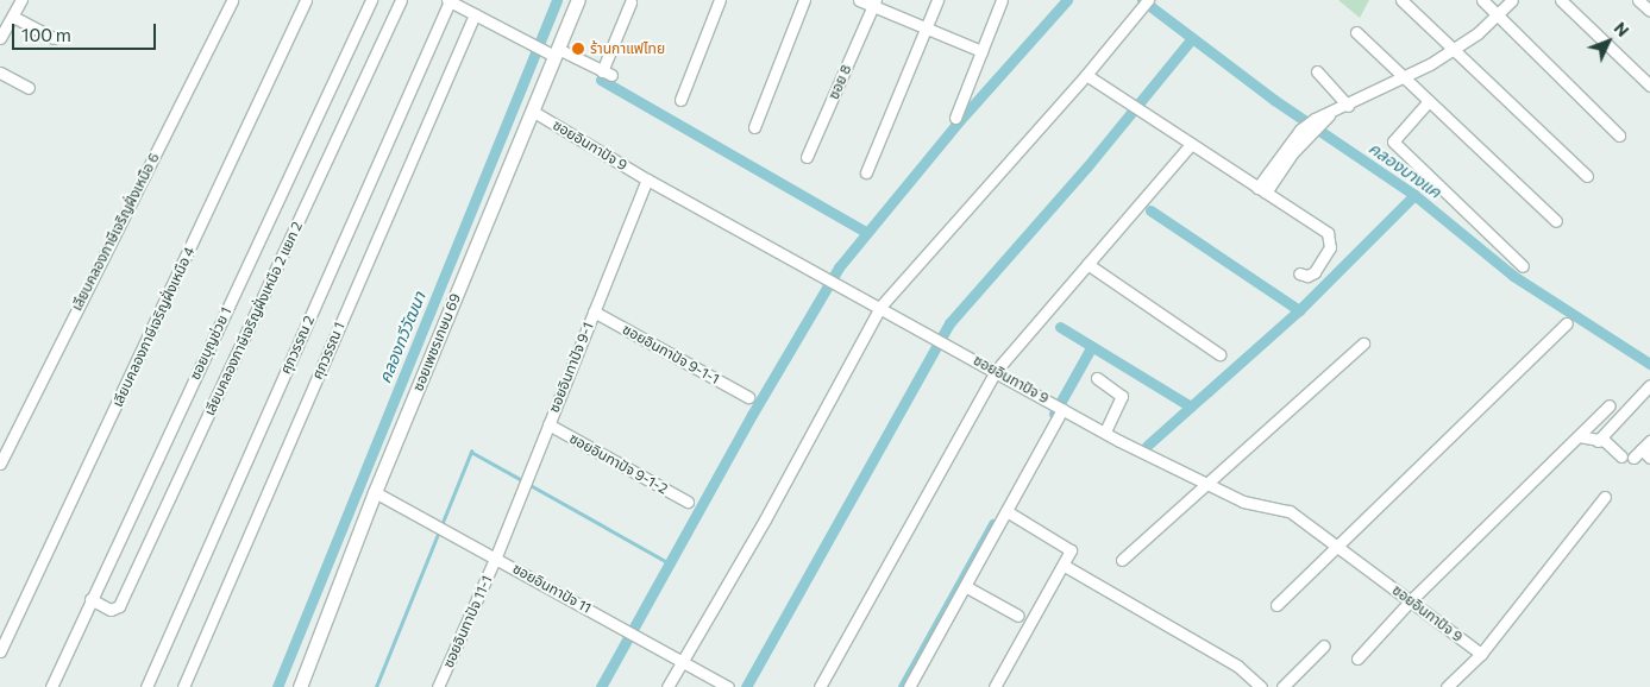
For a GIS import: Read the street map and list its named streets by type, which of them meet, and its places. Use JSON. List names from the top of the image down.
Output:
{
  "streets": {
    "main road": ["ซอยเพชรเกษม 69"],
    "street": [
      "ซอย 8",
      "ซอยอินทาปัจ 9",
      "เลียบคลองภาษีเจริญฝั่งเหนือ 6",
      "เลียบคลองภาษีเจริญฝั่งเหนือ 2 แยก 2",
      "เลียบคลองภาษีเจริญฝั่งเหนือ 4",
      "ซอยบุญช่วย 1",
      "ศุภวรรณ 2",
      "ศุภวรรณ 1",
      "ซอยอินทาปัจ 9-1-1",
      "ซอยอินทาปัจ 9-1",
      "ซอยอินทาปัจ 9-1-2",
      "ซอยอินทาปัจ 11",
      "ซอยอินทาปัจ 11-1"
    ]
  },
  "crossings": [
    ["ซอยอินทาปัจ 9", "ซอยเพชรเกษม 69"],
    ["ซอยอินทาปัจ 9", "ซอยอินทาปัจ 9-1"],
    ["เลียบคลองภาษีเจริญฝั่งเหนือ 2 แยก 2", "ซอยบุญช่วย 1"],
    ["ซอยเพชรเกษม 69", "ซอยอินทาปัจ 11"],
    ["ซอยอินทาปัจ 9-1-1", "ซอยอินทาปัจ 9-1"],
    ["ซอยอินทาปัจ 9-1", "ซอยอินทาปัจ 9-1-2"],
    ["ซอยอินทาปัจ 9-1", "ซอยอินทาปัจ 11"],
    ["ซอยอินทาปัจ 9-1", "ซอยอินทาปัจ 11-1"],
    ["ซอยอินทาปัจ 11", "ซอยอินทาปัจ 11-1"]
  ],
  "water": ["คลองบางแค", "คลองทวีวัฒนา"],
  "places": ["ร้านกาแฟไทย"],
  "scale_bar": "100 m",
  "north": "top right"
}
